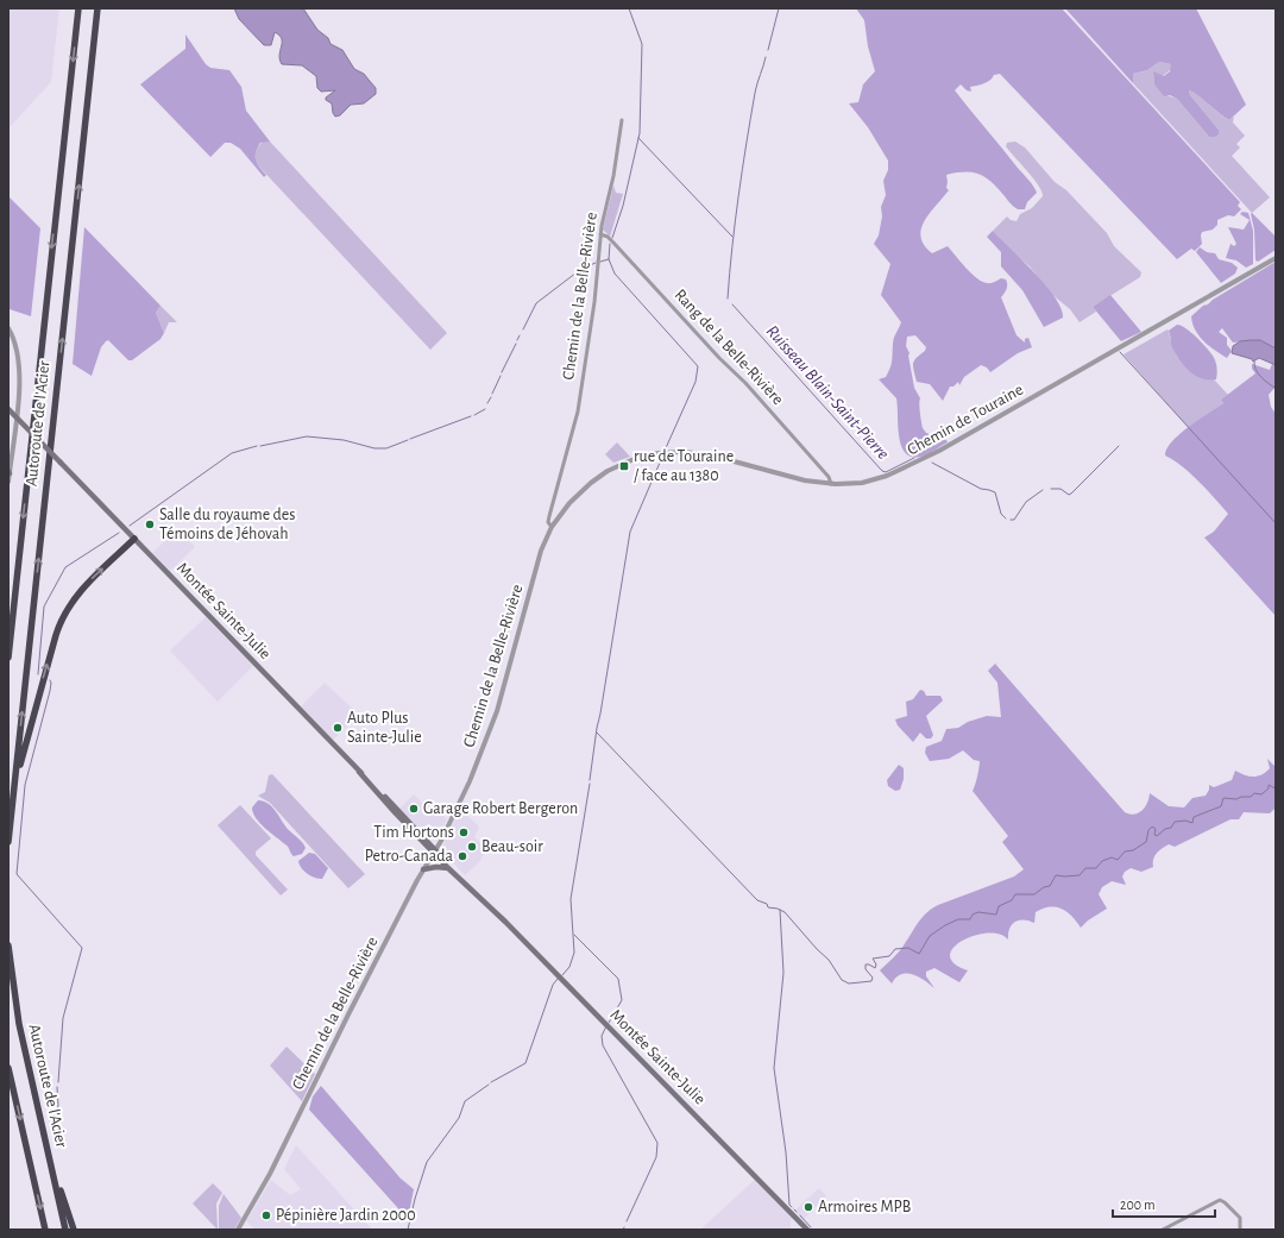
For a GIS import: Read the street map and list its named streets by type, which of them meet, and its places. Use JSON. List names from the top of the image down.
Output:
{
  "streets": {
    "highway": ["Autoroute de l'Acier"],
    "main road": ["Montée Sainte-Julie"],
    "street": ["Chemin de la Belle-Rivière", "Rang de la Belle-Rivière", "Chemin de Touraine"]
  },
  "crossings": [
    ["Chemin de la Belle-Rivière", "Rang de la Belle-Rivière"],
    ["Chemin de la Belle-Rivière", "Chemin de Touraine"],
    ["Chemin de la Belle-Rivière", "Montée Sainte-Julie"],
    ["Rang de la Belle-Rivière", "Chemin de Touraine"]
  ],
  "water": ["Ruisseau Blain-Saint-Pierre"],
  "places": {
    "transit": ["rue de Touraine / face au 1380"],
    "other": [
      "Salle du royaume des Témoins de Jéhovah",
      "Auto Plus Sainte-Julie",
      "Garage Robert Bergeron",
      "Tim Hortons",
      "Beau-soir",
      "Petro-Canada",
      "Armoires MPB",
      "Pépinière Jardin 2000"
    ]
  },
  "scale_bar": "200 m"
}
